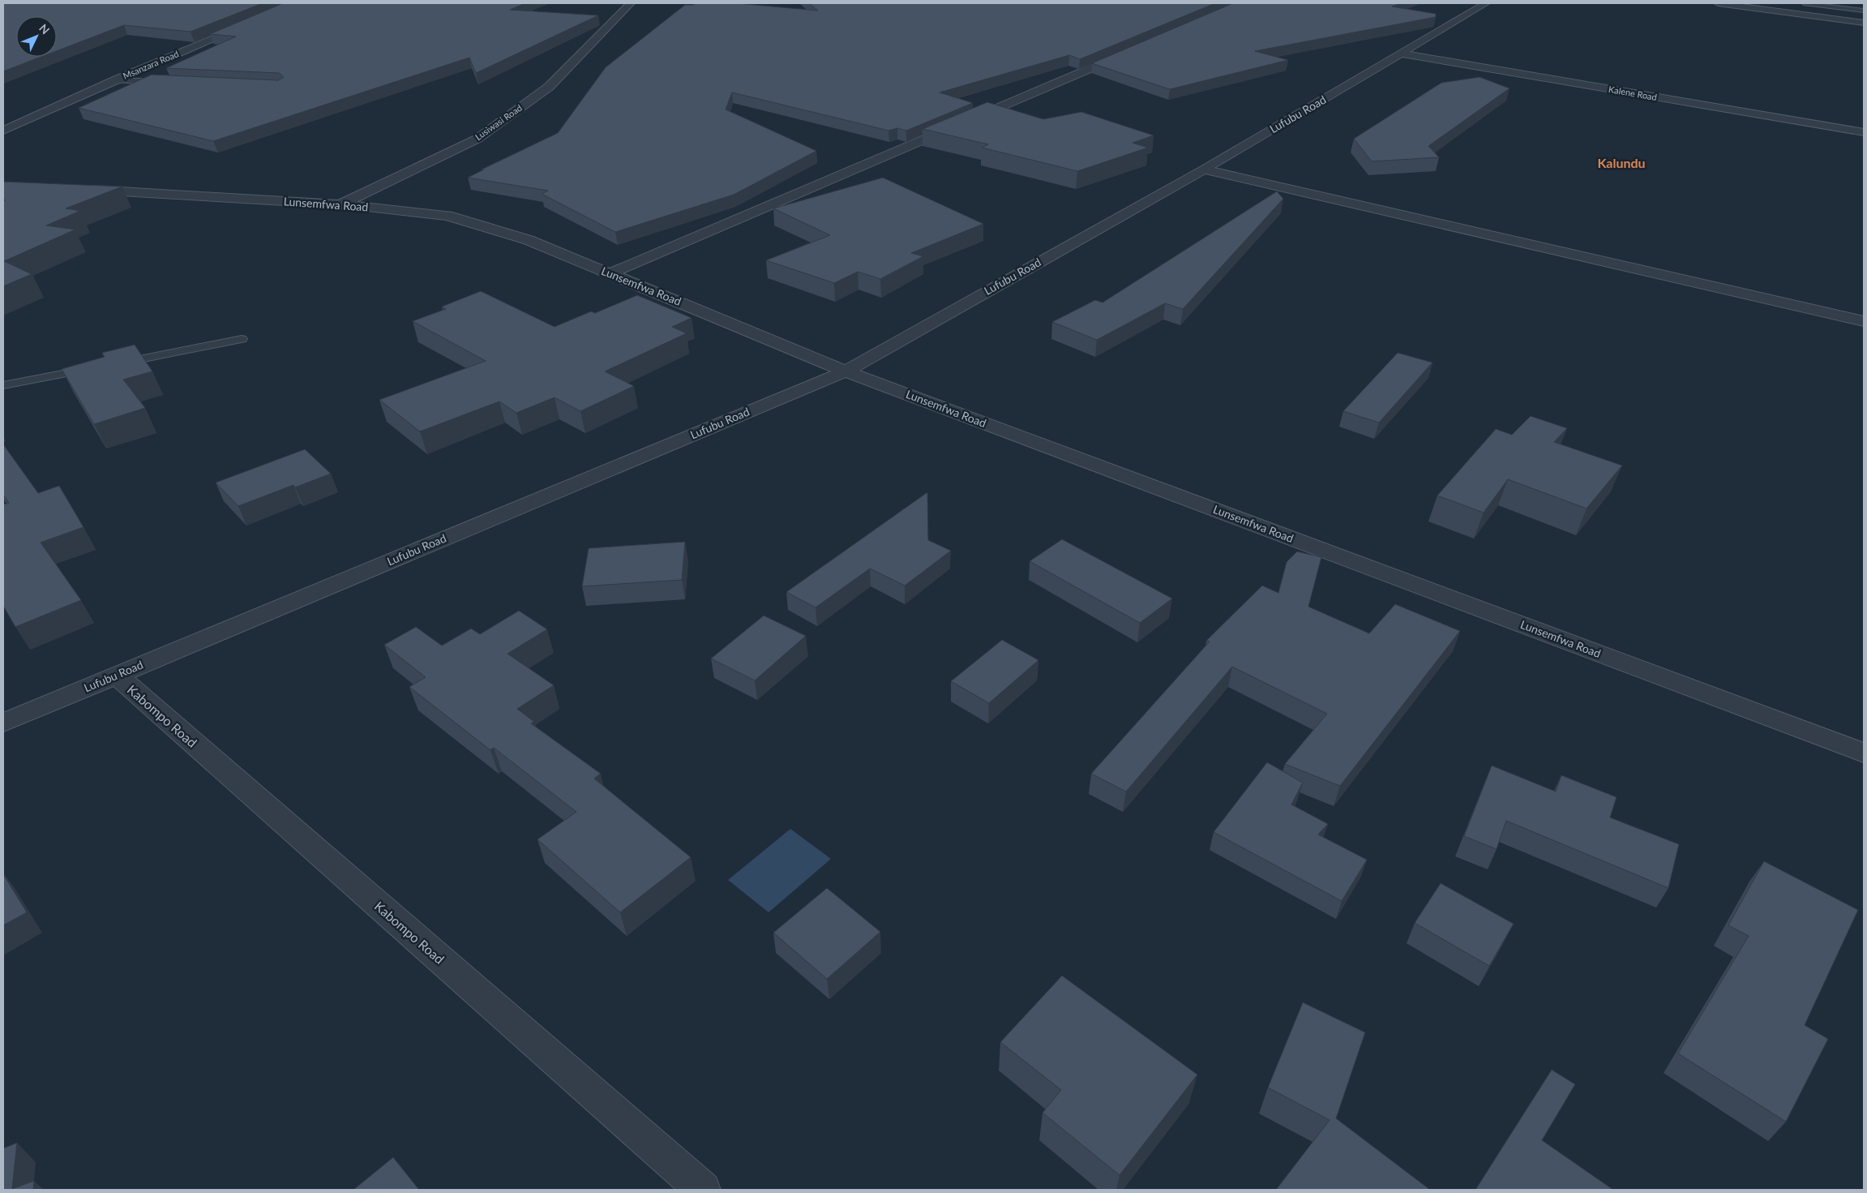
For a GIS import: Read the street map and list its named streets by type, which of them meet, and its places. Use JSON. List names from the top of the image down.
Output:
{
  "streets": {
    "street": [
      "Msanzara Road",
      "Kalene Road",
      "Lufubu Road",
      "Lusiwasi Road",
      "Lunsemfwa Road",
      "Kabompo Road"
    ]
  },
  "crossings": [
    ["Kalene Road", "Lufubu Road"],
    ["Lufubu Road", "Lunsemfwa Road"],
    ["Lufubu Road", "Kabompo Road"],
    ["Lusiwasi Road", "Lunsemfwa Road"]
  ],
  "districts": ["Kalundu"],
  "north": "top right"
}
